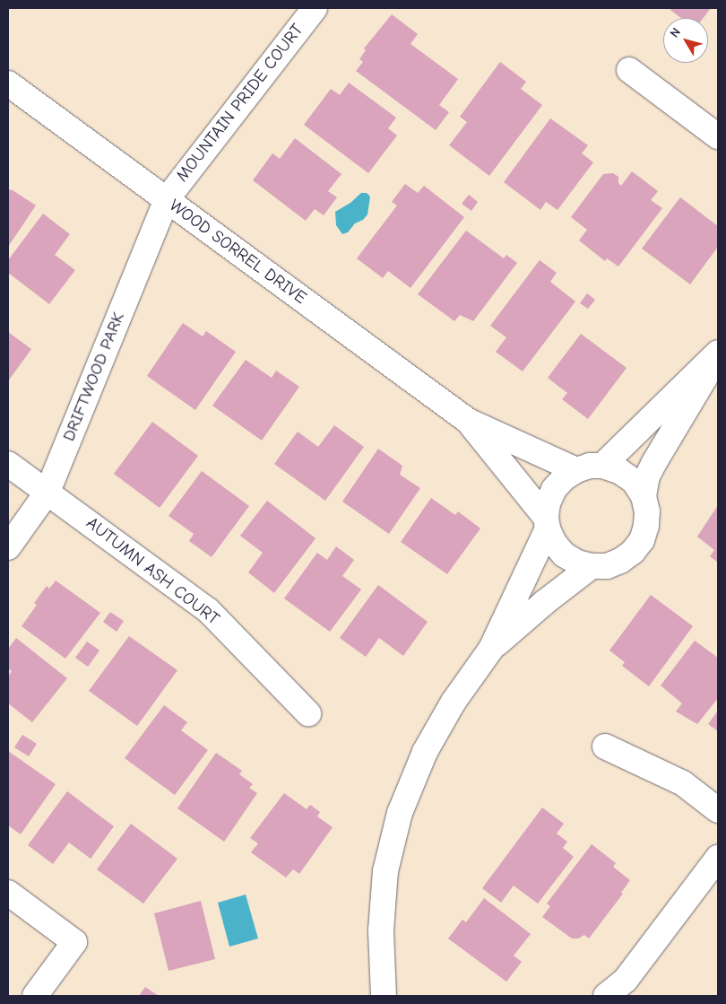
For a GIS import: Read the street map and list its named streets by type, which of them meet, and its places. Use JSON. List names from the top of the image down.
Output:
{
  "streets": {
    "street": [
      "MOUNTAIN PRIDE COURT",
      "WOOD SORREL DRIVE",
      "DRIFTWOOD PARK",
      "AUTUMN ASH COURT"
    ]
  },
  "crossings": [
    ["MOUNTAIN PRIDE COURT", "WOOD SORREL DRIVE"],
    ["MOUNTAIN PRIDE COURT", "DRIFTWOOD PARK"],
    ["WOOD SORREL DRIVE", "DRIFTWOOD PARK"],
    ["DRIFTWOOD PARK", "AUTUMN ASH COURT"]
  ],
  "north": "top left"
}
